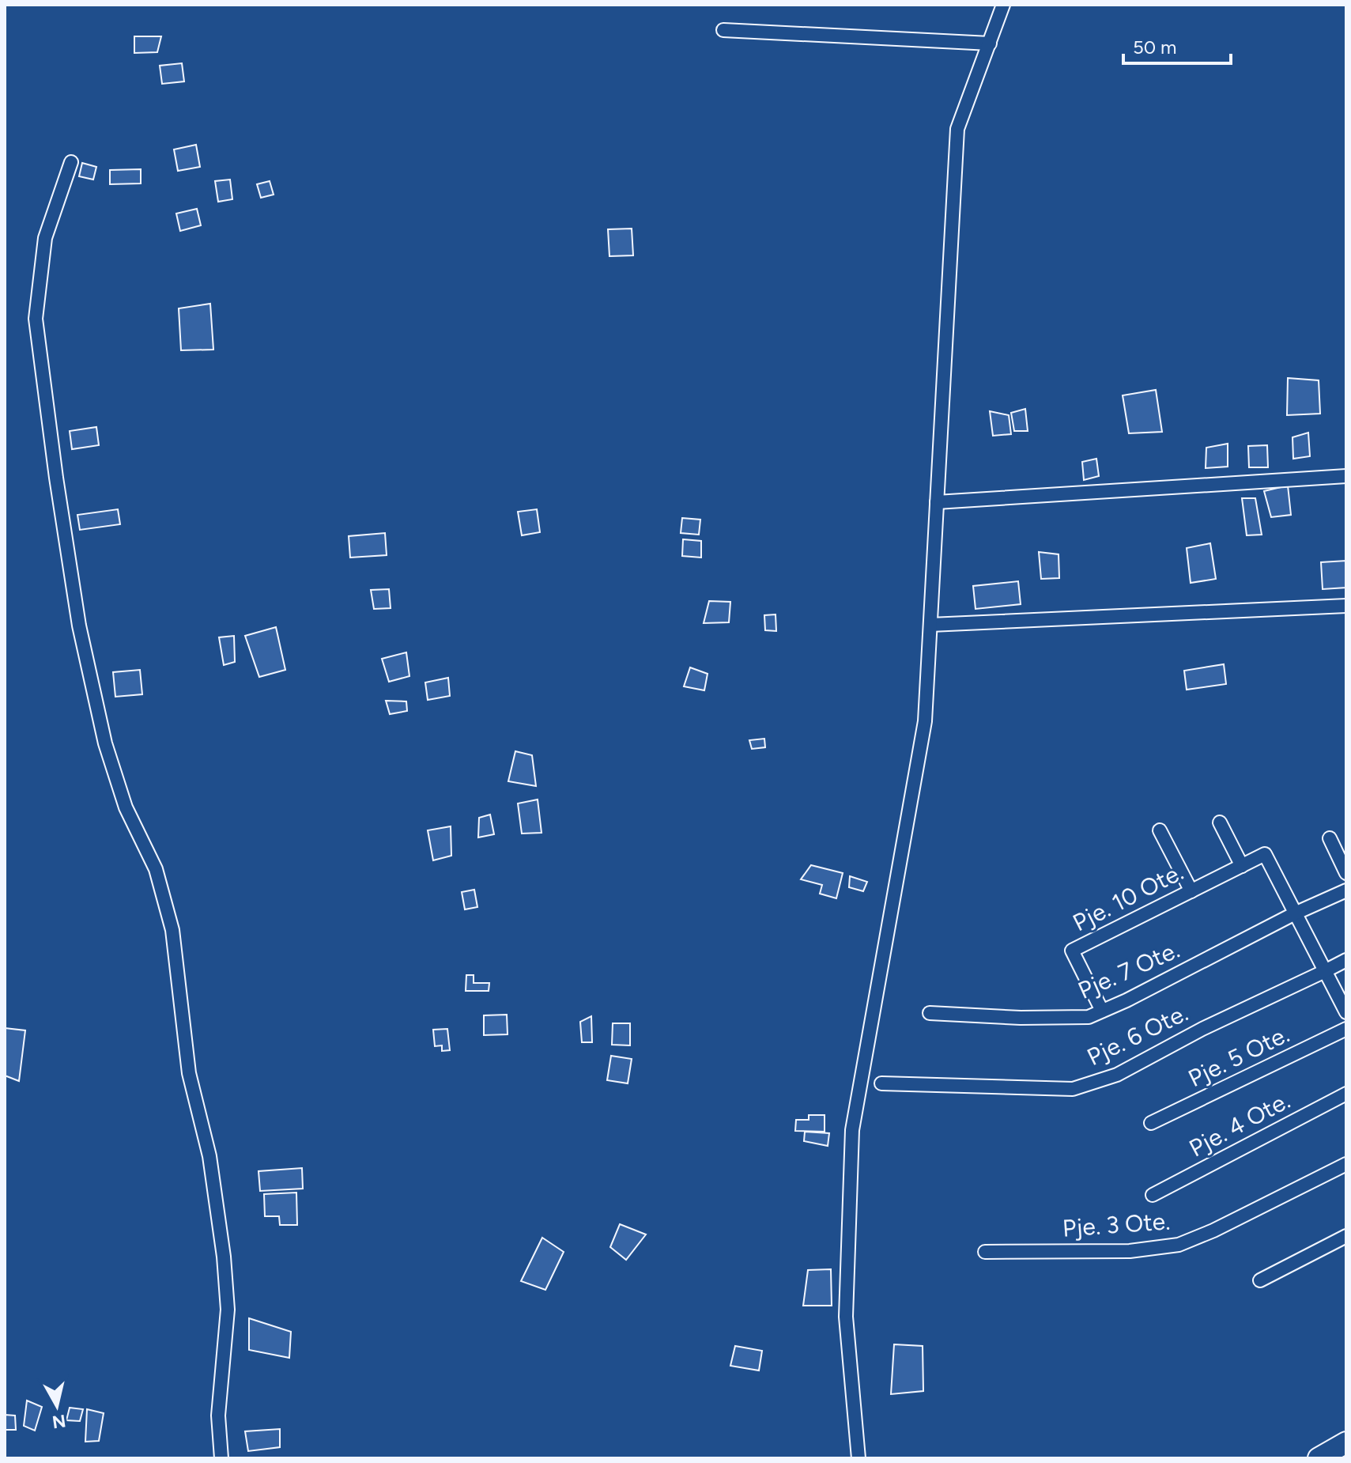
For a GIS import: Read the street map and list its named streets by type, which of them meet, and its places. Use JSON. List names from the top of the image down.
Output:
{
  "streets": {
    "street": [
      "Pje. 10 Ote.",
      "Pje. 7 Ote.",
      "Pje. 6 Ote.",
      "Pje. 5 Ote.",
      "Pje. 4 Ote.",
      "Pje. 3 Ote."
    ]
  },
  "crossings": [
    ["Pje. 10 Ote.", "Pje. 7 Ote."]
  ],
  "scale_bar": "50 m",
  "north": "bottom"
}
